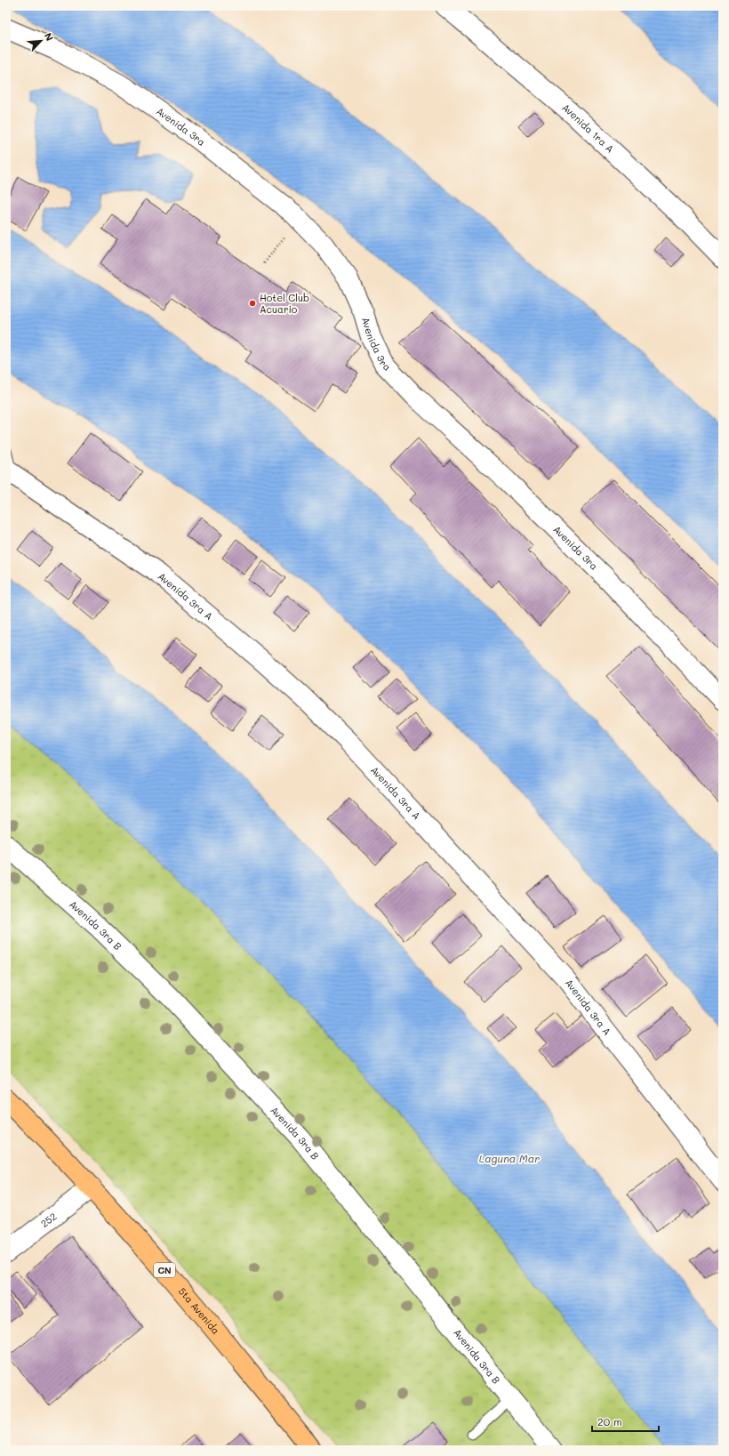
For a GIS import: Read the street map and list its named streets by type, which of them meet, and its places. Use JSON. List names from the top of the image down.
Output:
{
  "streets": {
    "highway": ["CN", "5ta Avenida"],
    "street": [
      "Avenida 3ra",
      "Avenida 1ra A",
      "Avenida 3ra A",
      "Avenida 3ra B",
      "252"
    ]
  },
  "crossings": [
    ["252", "5ta Avenida"]
  ],
  "water": ["Laguna Mar"],
  "places": ["Hotel Club Acuario"],
  "scale_bar": "20 m",
  "north": "top right"
}
